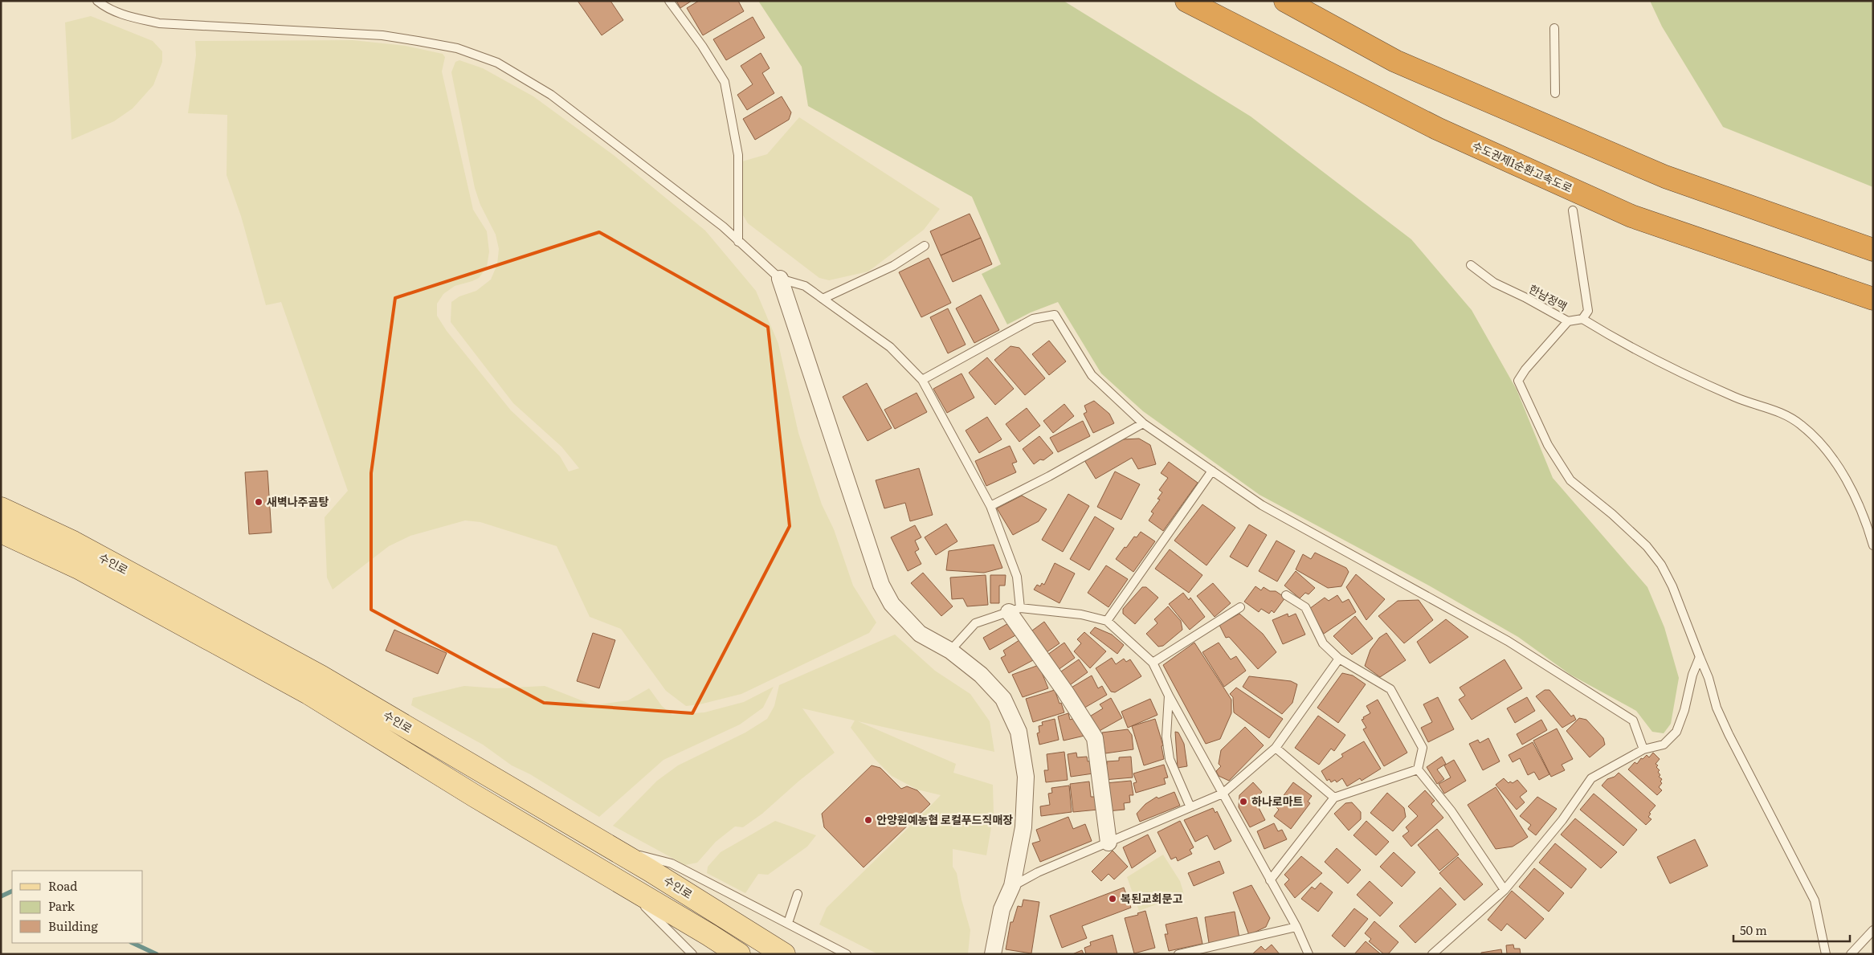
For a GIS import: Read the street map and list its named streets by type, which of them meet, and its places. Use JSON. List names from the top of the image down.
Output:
{
  "streets": {
    "highway": ["수도권제1순환고속도로"],
    "main road": ["수인로"],
    "lane": ["한남정맥"]
  },
  "places": [
    "새벽나주곰탕",
    "하나로마트",
    "안양원예농협 로컬푸드직매장",
    "복된교회문고"
  ],
  "legend": ["Road", "Park", "Building"],
  "scale_bar": "50 m"
}
